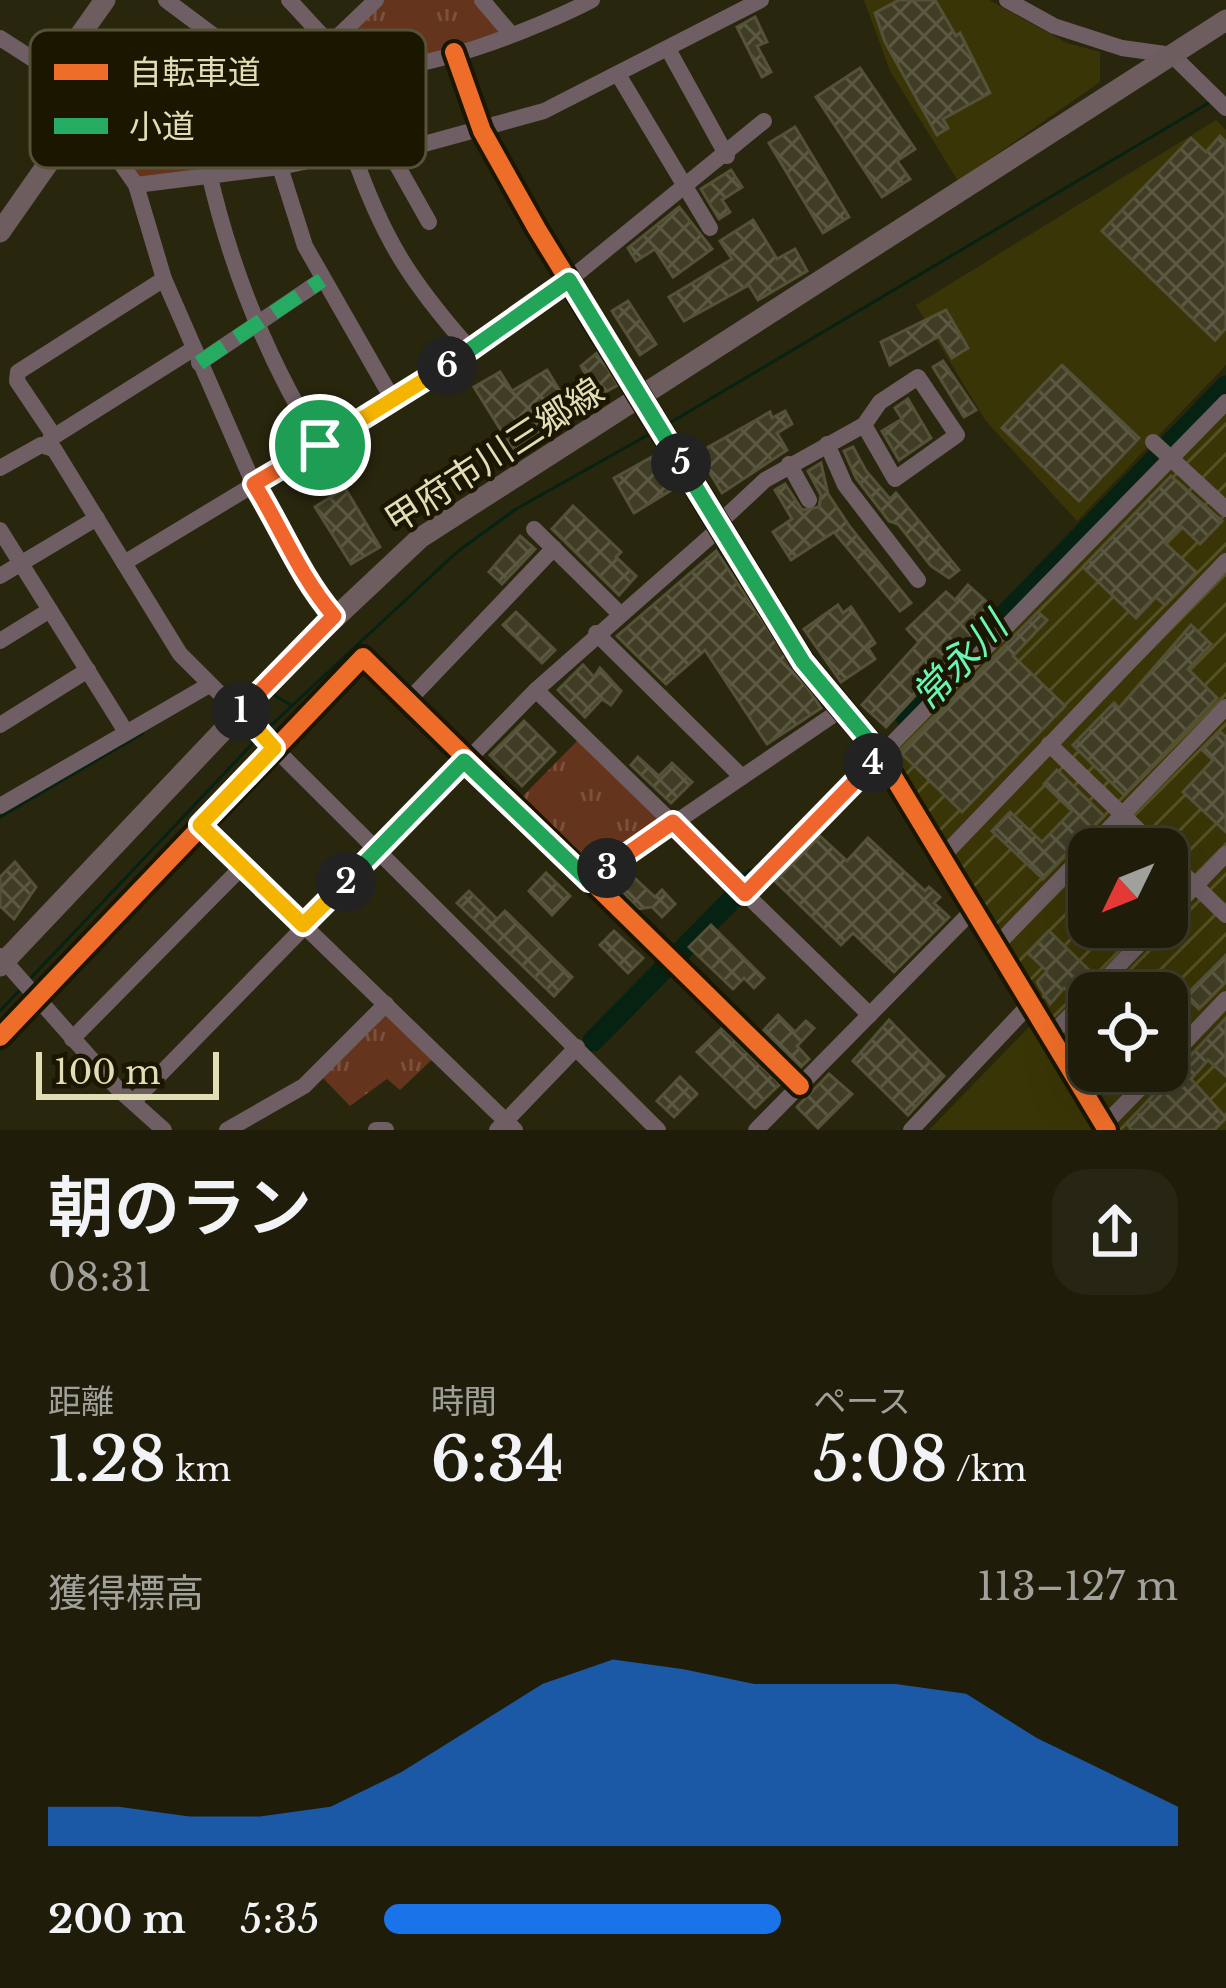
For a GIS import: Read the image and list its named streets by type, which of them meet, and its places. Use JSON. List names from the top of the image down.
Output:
{
  "streets": {
    "main road": ["甲府市川三郷線"]
  },
  "water": ["常永川"],
  "legend": ["自転車道", "小道"],
  "scale_bar": "100 m",
  "north": "bottom left",
  "page": {
    "pins": [
      "6",
      "5",
      "1",
      "4",
      "3",
      "2"
    ],
    "scale": "100 m",
    "heading": ["朝のラン", "08:31"],
    "stats": [
      ["距離", "1.28 km"],
      ["時間", "6:34"],
      ["ペース", "5:08 /km"]
    ],
    "chart": ["獲得標高", "113–127 m"],
    "list": [
      {
        "name": "200 m",
        "note": "5:35"
      }
    ]
  }
}
